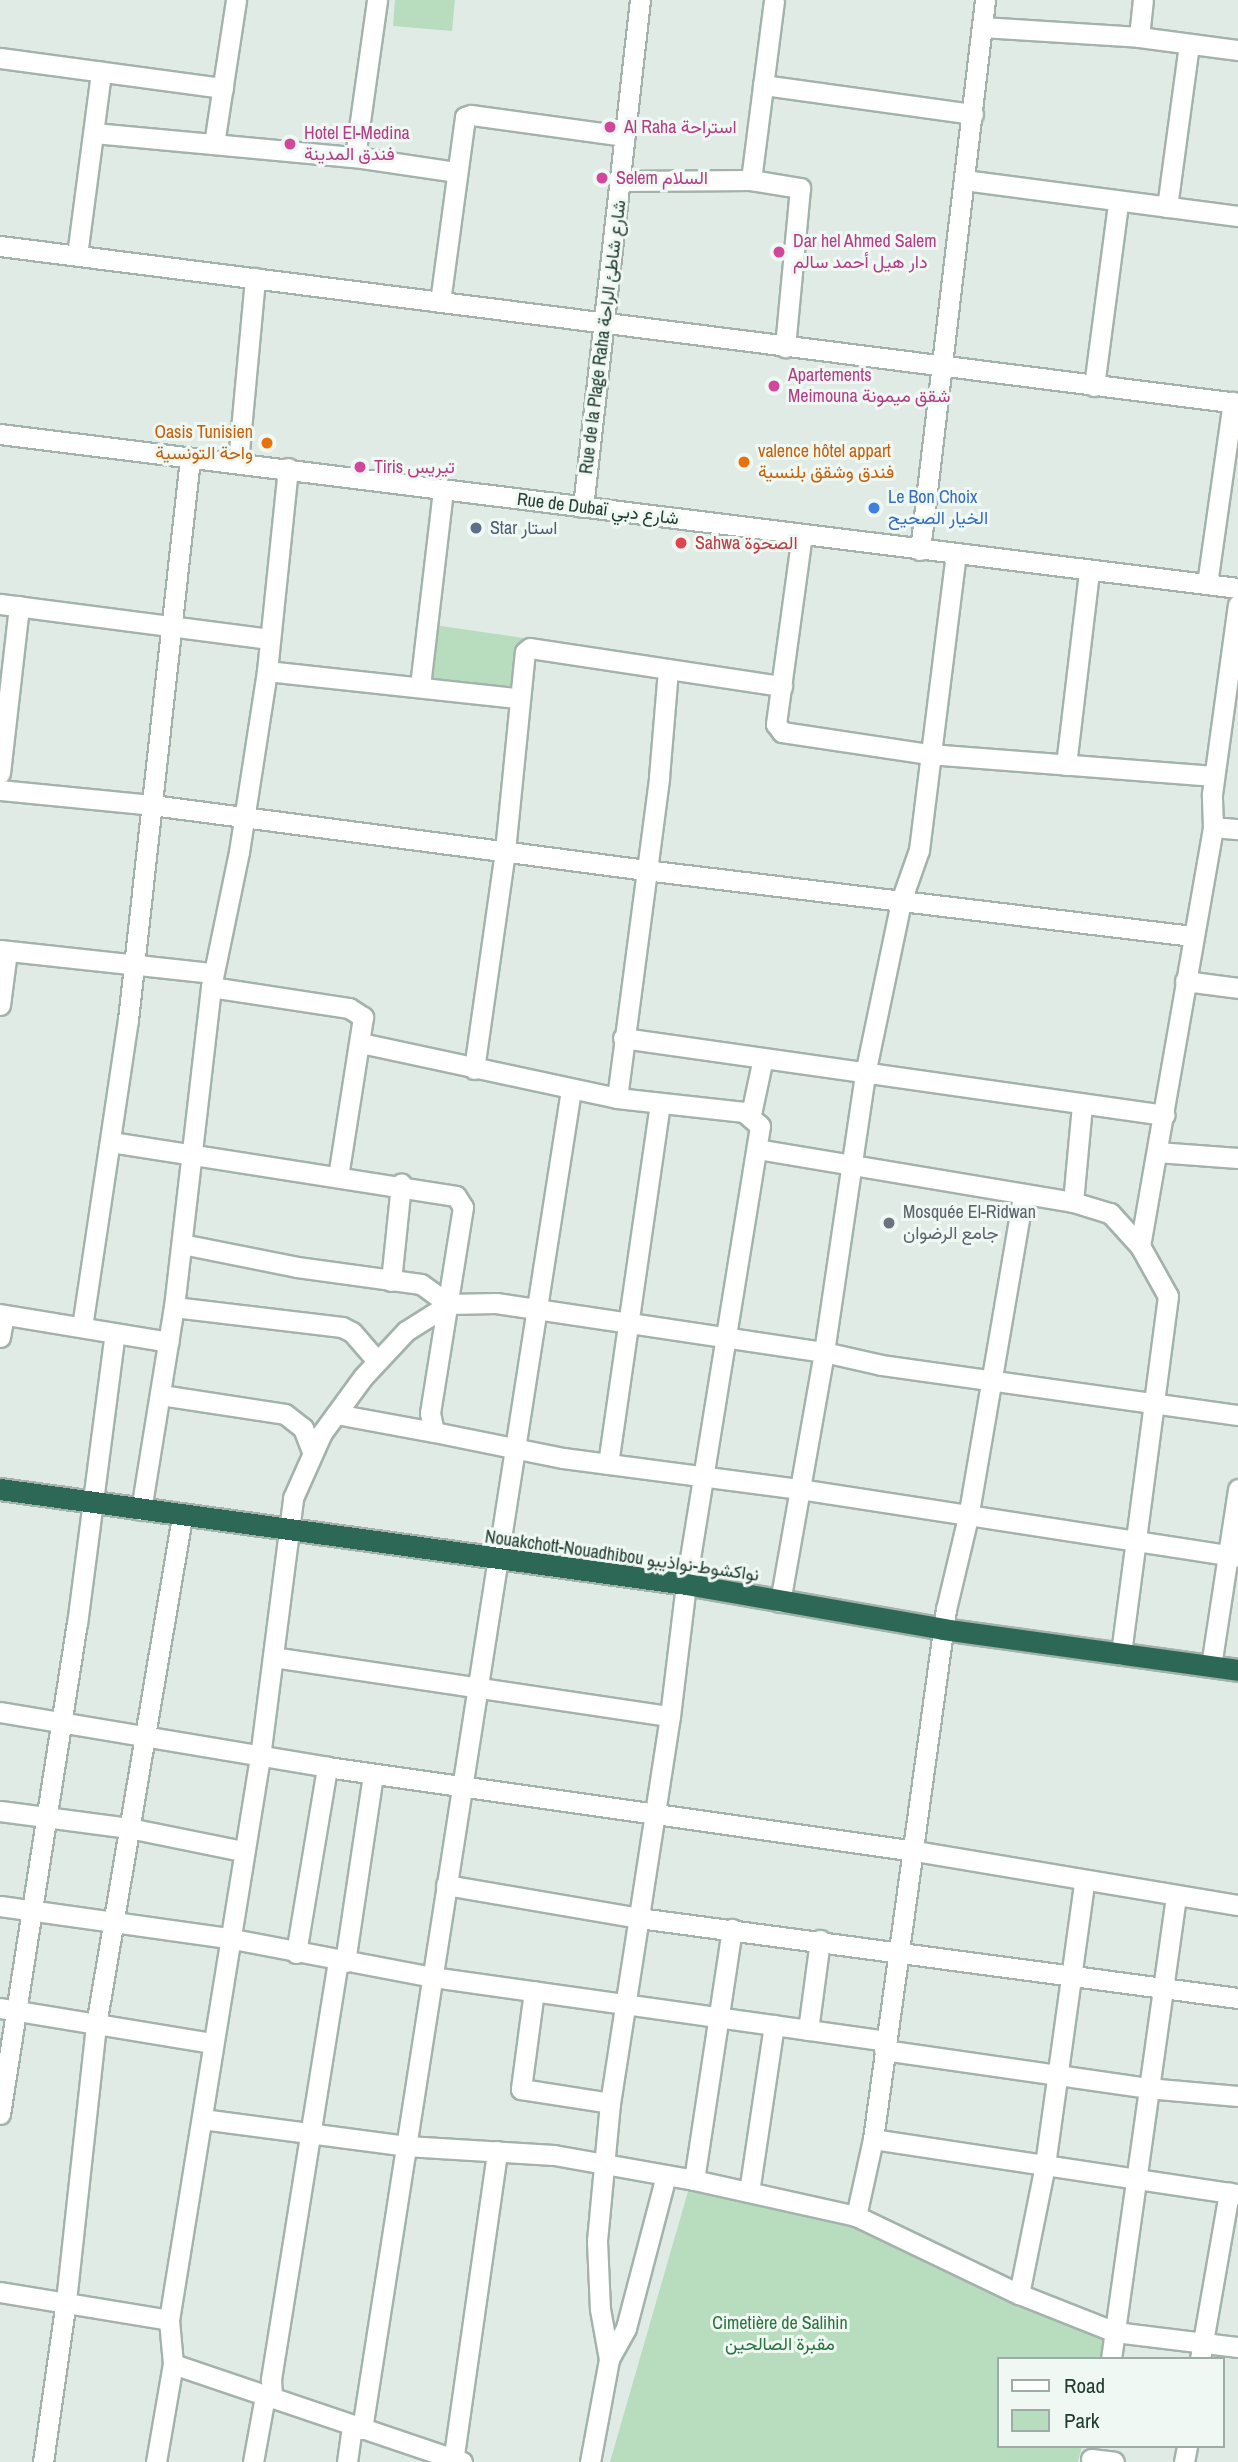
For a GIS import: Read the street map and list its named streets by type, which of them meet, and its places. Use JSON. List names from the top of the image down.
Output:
{
  "streets": {
    "highway": ["Nouakchott-Nouadhibou نواكشوط-نواذيبو"],
    "street": ["Rue de la Plage Raha شارع شاطئ الراحة", "Rue de Dubaï شارع دبي"]
  },
  "crossings": [
    ["Rue de la Plage Raha شارع شاطئ الراحة", "Rue de Dubaï شارع دبي"]
  ],
  "parks": ["Cimetière de Salihin مقبرة الصالحين"],
  "places": [
    "Al Raha استراحة",
    "Hotel El-Medina فندق المدينة",
    "Selem السلام",
    "Dar hel Ahmed Salem دار هيل أحمد سالم",
    "Apartements Meimouna شقق ميمونة",
    "Oasis Tunisien واحة التونسية",
    "valence hôtel appart فندق وشقق بلنسية",
    "Tiris تيريس",
    "Le Bon Choix الخيار الصحيح",
    "Star استار",
    "Sahwa الصحوة",
    "Mosquée El-Ridwan جامع الرضوان"
  ],
  "legend": ["Road", "Park"]
}
